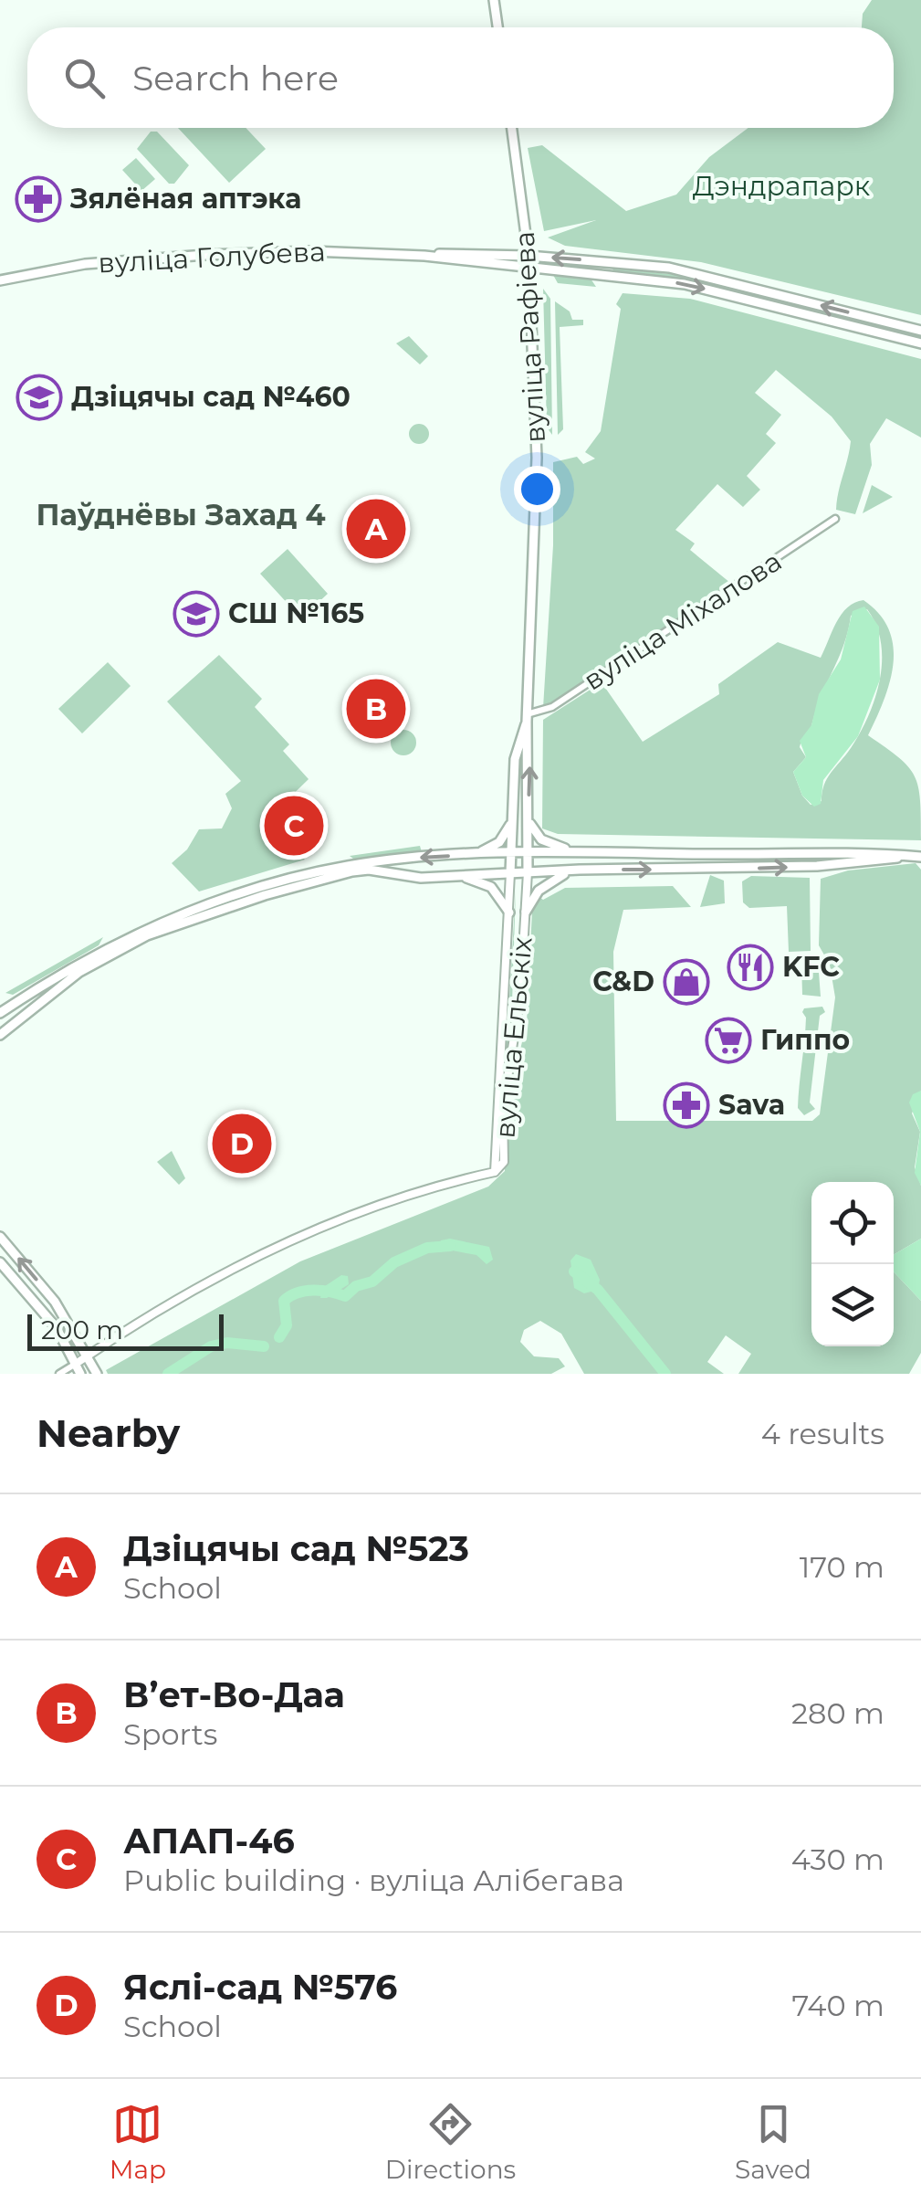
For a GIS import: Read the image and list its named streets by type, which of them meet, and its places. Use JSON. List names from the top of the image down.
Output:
{
  "streets": {
    "main road": ["вуліца Голубева", "вуліца Рафіева"],
    "street": ["вуліца Міхалова", "вуліца Ельскіх"]
  },
  "crossings": [
    ["вуліца Голубева", "вуліца Рафіева"],
    ["вуліца Рафіева", "вуліца Міхалова"],
    ["вуліца Рафіева", "вуліца Ельскіх"]
  ],
  "districts": ["Паўднёвы Захад 4"],
  "parks": ["Дэндрапарк"],
  "places": {
    "pharmacy": ["Зялёная аптэка", "Sava"],
    "school or university": ["Дзіцячы сад №460", "СШ №165"],
    "restaurant": ["KFC"],
    "shop": ["C&D"],
    "supermarket": ["Гиппо"]
  },
  "scale_bar": "200 m",
  "page": {
    "search": "Search here",
    "pins": [
      "A",
      "B",
      "C",
      "D"
    ],
    "scale": "200 m",
    "heading": ["Nearby", "4 results"],
    "list": [
      {
        "mark": "A",
        "name": "Дзіцячы сад №523",
        "note": "School",
        "value": "170 m"
      },
      {
        "mark": "B",
        "name": "Вʼет-Во-Даа",
        "note": "Sports",
        "value": "280 m"
      },
      {
        "mark": "C",
        "name": "АПАП-46",
        "note": "Public building · вуліца Алібегава",
        "value": "430 m"
      },
      {
        "mark": "D",
        "name": "Яслі-сад №576",
        "note": "School",
        "value": "740 m"
      }
    ],
    "nav": ["Map", "Directions", "Saved"]
  }
}
